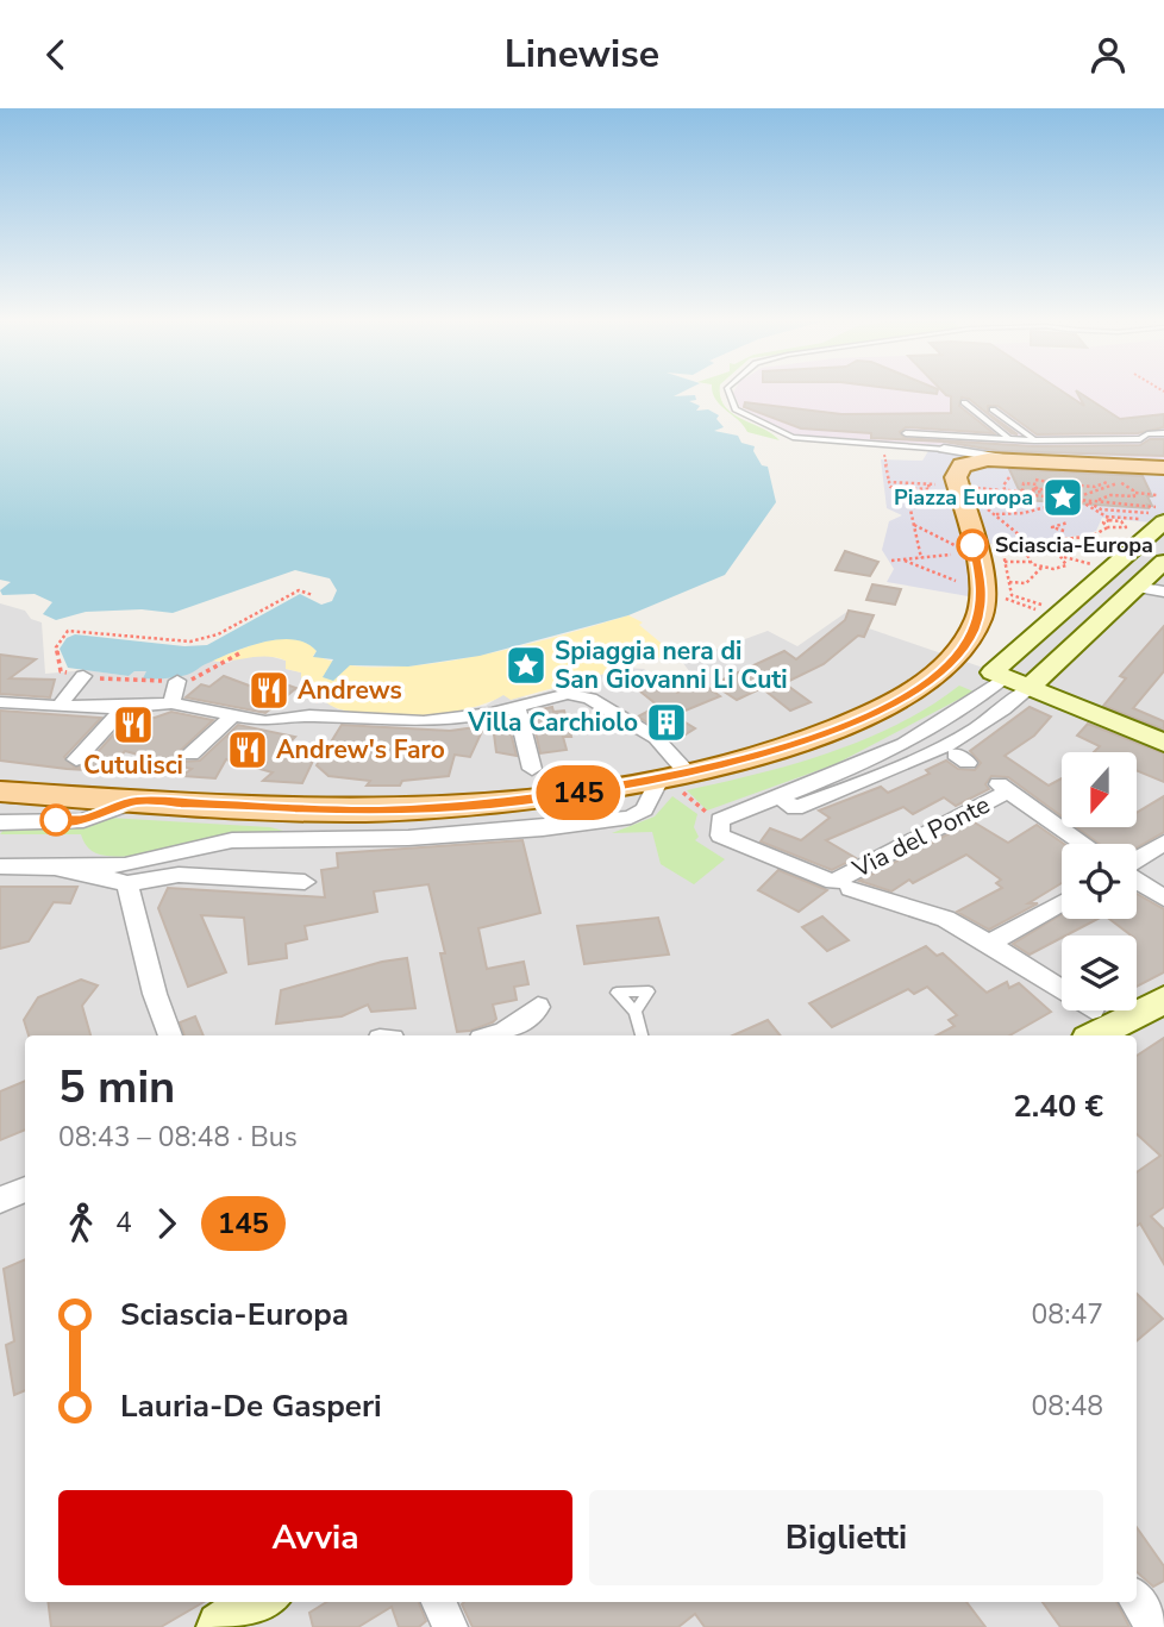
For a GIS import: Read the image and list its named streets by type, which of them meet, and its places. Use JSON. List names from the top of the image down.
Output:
{
  "streets": {
    "street": ["Via del Ponte"]
  },
  "places": {
    "place": ["Piazza Europa", "Spiaggia nera di San Giovanni Li Cuti"],
    "other": ["Sciascia-Europa"],
    "restaurant": ["Andrews", "Cutulisci", "Andrew's Faro"],
    "building": ["Villa Carchiolo"]
  },
  "lines": ["bus line 145"],
  "north": "bottom",
  "page": {
    "header": "Linewise",
    "on_map": "145",
    "heading": ["5 min", "08:43 – 08:48 · Bus", "2.40 €"],
    "legs": ["4", "145"],
    "list": [
      {
        "name": "Sciascia-Europa",
        "value": "08:47"
      },
      {
        "name": "Lauria-De Gasperi",
        "value": "08:48"
      }
    ],
    "buttons": ["Avvia", "Biglietti"]
  }
}
